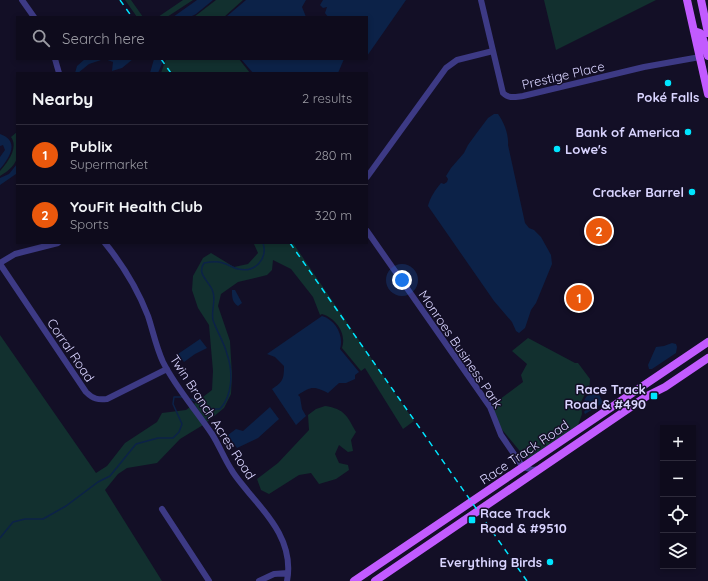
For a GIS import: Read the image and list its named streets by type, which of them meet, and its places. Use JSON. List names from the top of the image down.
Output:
{
  "streets": {
    "main road": ["Race Track Road"],
    "street": [
      "Prestige Place",
      "Monroes Business Park",
      "Corral Road",
      "Twin Branch Acres Road"
    ]
  },
  "crossings": [
    ["Monroes Business Park", "Race Track Road"],
    ["Corral Road", "Twin Branch Acres Road"]
  ],
  "places": {
    "other": [
      "Poké Falls",
      "Bank of America",
      "Lowe's",
      "Cracker Barrel",
      "Everything Birds"
    ],
    "transit": ["Race Track Road & #490", "Race Track Road & #9510"]
  },
  "page": {
    "search": "Search here",
    "heading": ["Nearby", "2 results"],
    "list": [
      {
        "mark": "1",
        "name": "Publix",
        "note": "Supermarket",
        "value": "280 m"
      },
      {
        "mark": "2",
        "name": "YouFit Health Club",
        "note": "Sports",
        "value": "320 m"
      }
    ],
    "pins": ["2", "1"],
    "map_buttons": ["+", "−"]
  }
}
